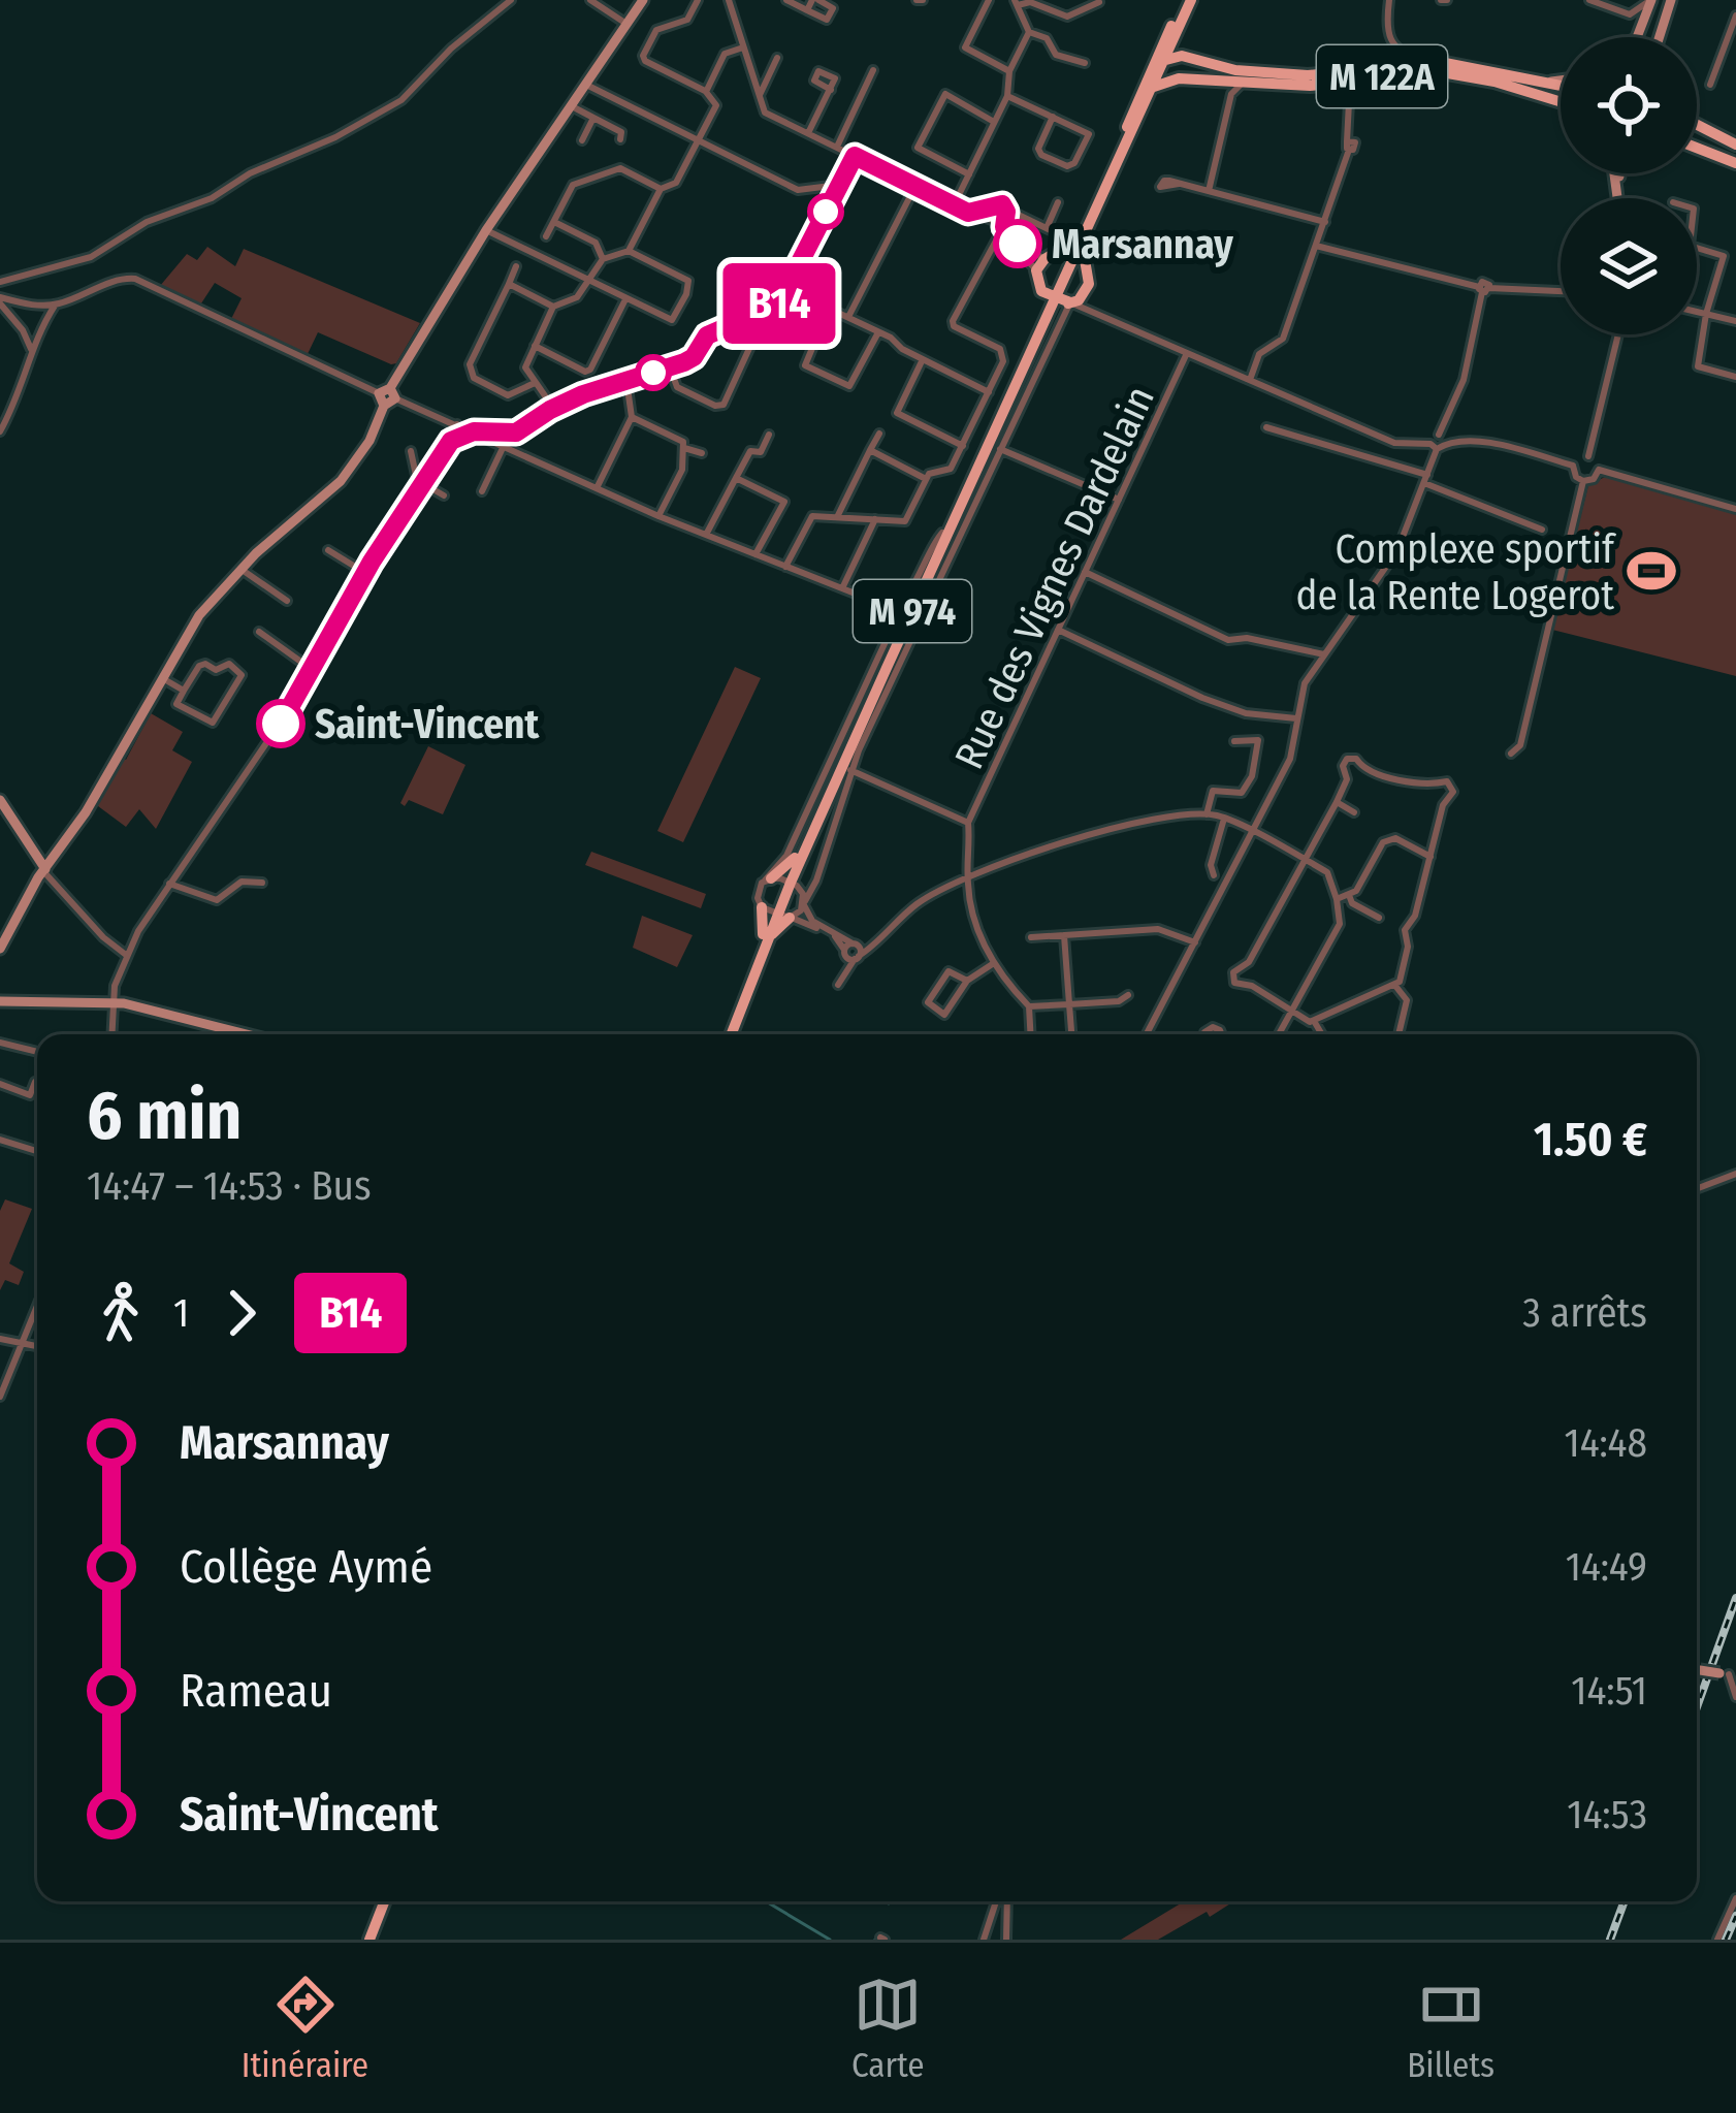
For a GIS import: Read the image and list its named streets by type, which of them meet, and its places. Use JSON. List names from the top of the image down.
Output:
{
  "streets": {
    "main road": ["M 122A", "M 974"],
    "street": ["Rue des Vignes Dardelain"]
  },
  "crossings": [
    ["M 122A", "M 974"]
  ],
  "places": {
    "other": ["Marsannay", "Saint-Vincent"],
    "sports": ["Complexe sportif de la Rente Logerot"]
  },
  "lines": ["bus line B14"],
  "page": {
    "on_map": "B14",
    "heading": ["6 min", "14:47 – 14:53 · Bus", "1.50 €"],
    "legs": ["1", "B14", "3 arrêts"],
    "list": [
      {
        "name": "Marsannay",
        "value": "14:48"
      },
      {
        "name": "Collège Aymé",
        "value": "14:49"
      },
      {
        "name": "Rameau",
        "value": "14:51"
      },
      {
        "name": "Saint-Vincent",
        "value": "14:53"
      }
    ],
    "tabs": ["Itinéraire", "Carte", "Billets"]
  }
}
